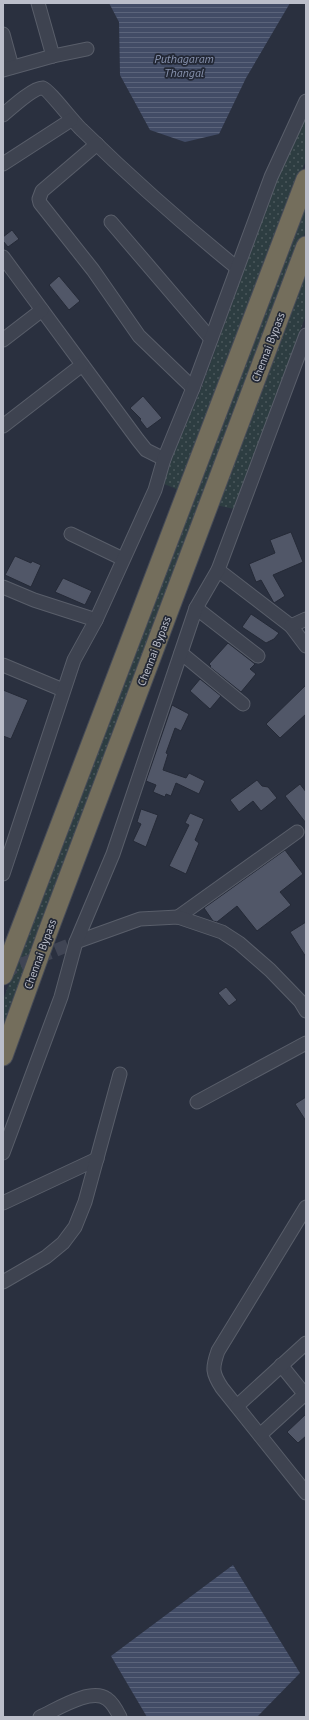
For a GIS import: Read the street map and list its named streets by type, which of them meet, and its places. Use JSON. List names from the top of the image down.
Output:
{
  "streets": {
    "highway": ["Chennai Bypass"]
  },
  "water": ["Puthagaram Thangal"]
}
